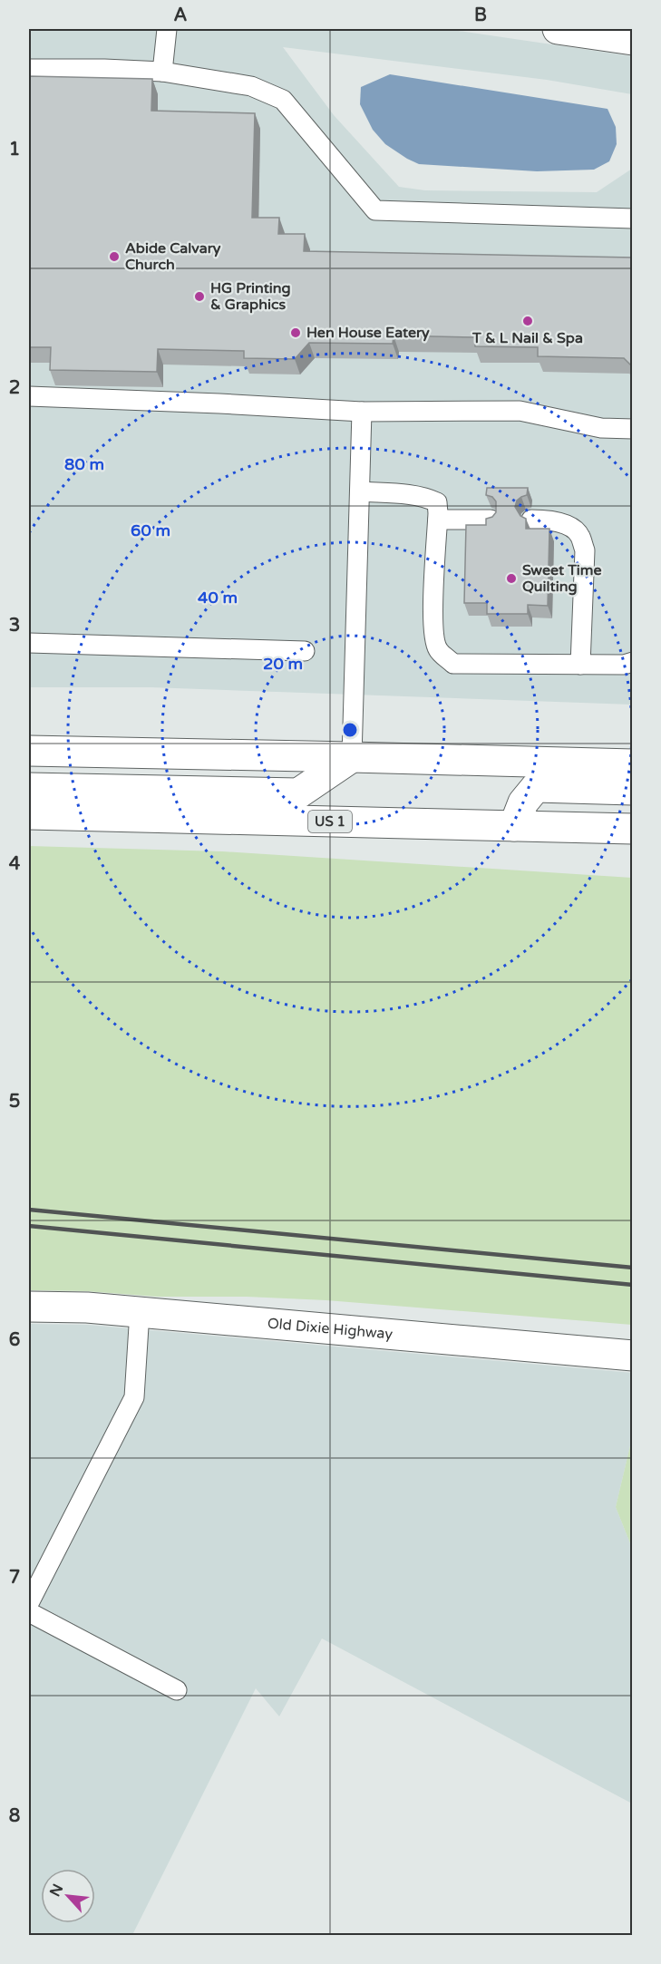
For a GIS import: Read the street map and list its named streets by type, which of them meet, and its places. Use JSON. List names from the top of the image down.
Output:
{
  "streets": {
    "main road": ["US 1", "Old Dixie Highway"]
  },
  "places": [
    "Abide Calvary Church",
    "HG Printing & Graphics",
    "T & L Nail & Spa",
    "Hen House Eatery",
    "Sweet Time Quilting"
  ],
  "north": "top left",
  "grid": {
    "columns": ["A", "B"],
    "rows": [
      "1",
      "2",
      "3",
      "4",
      "5",
      "6",
      "7",
      "8"
    ]
  },
  "rings": [
    "80 m",
    "60 m",
    "40 m",
    "20 m"
  ]
}
